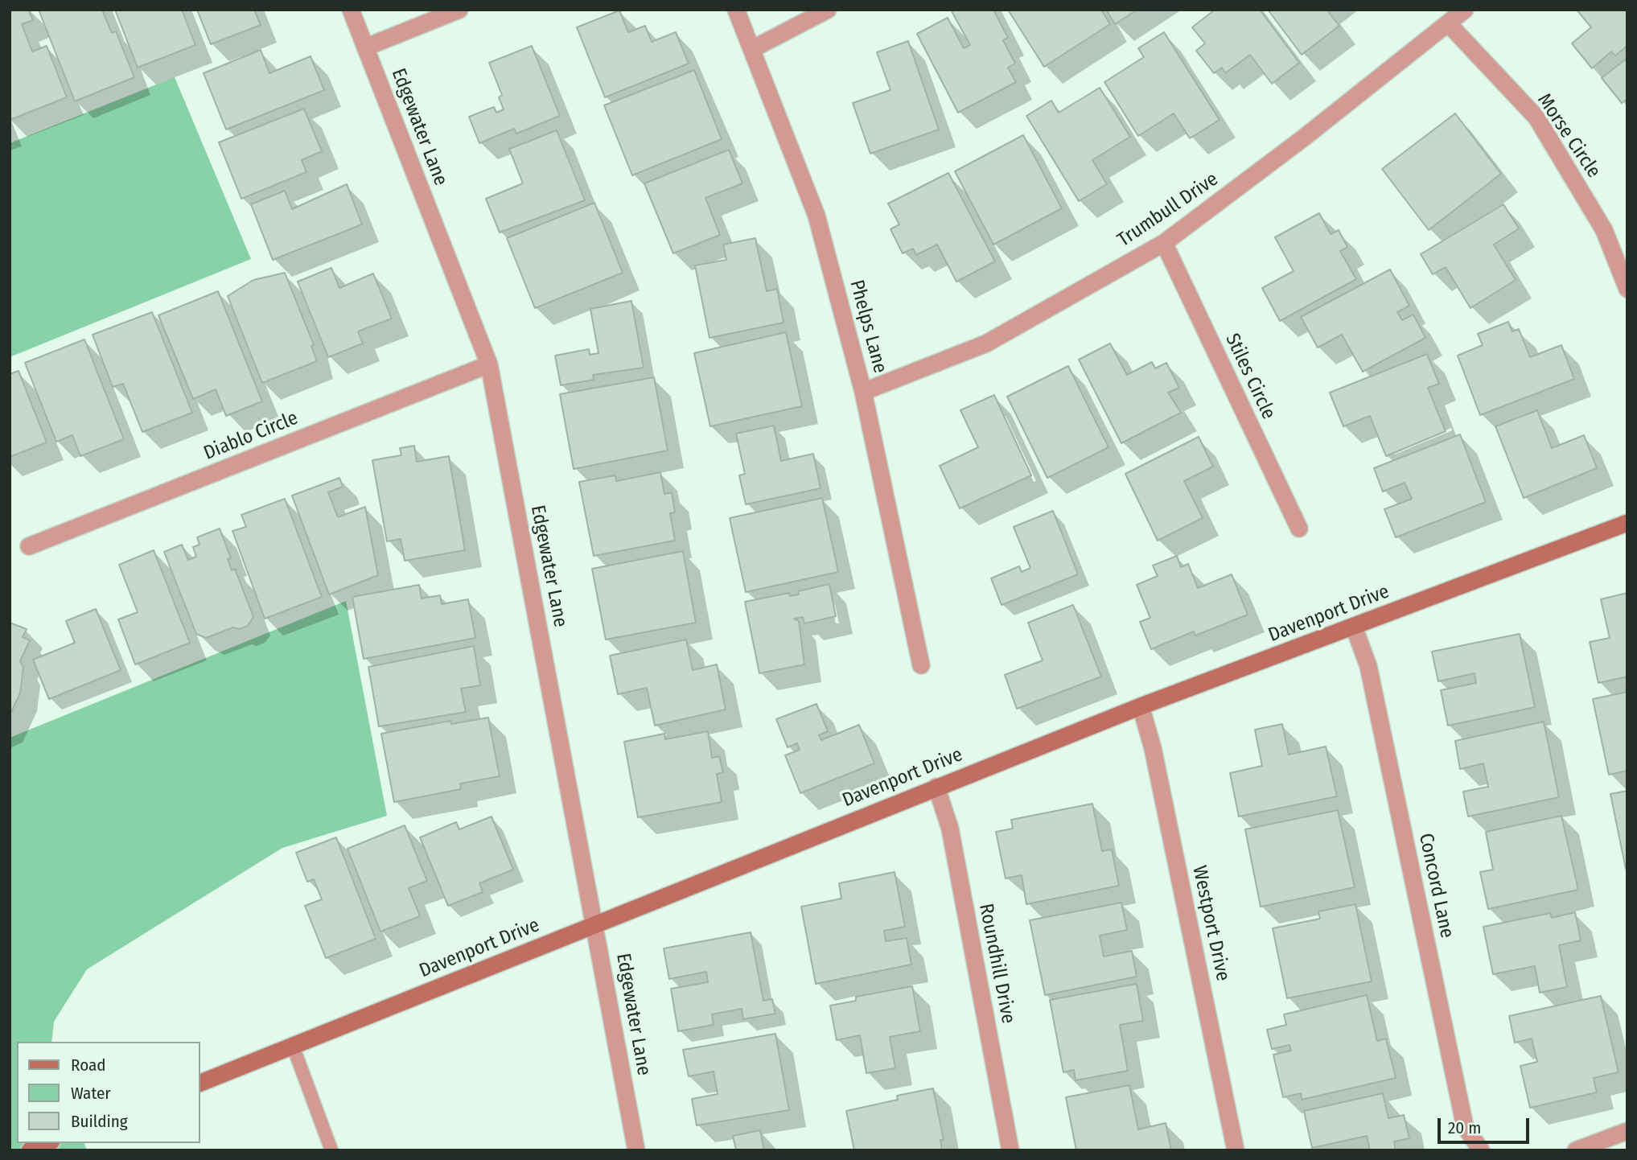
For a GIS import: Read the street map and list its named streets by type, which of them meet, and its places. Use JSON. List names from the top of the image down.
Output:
{
  "streets": {
    "street": [
      "Edgewater Lane",
      "Morse Circle",
      "Trumbull Drive",
      "Phelps Lane",
      "Stiles Circle",
      "Diablo Circle",
      "Davenport Drive",
      "Concord Lane",
      "Westport Drive",
      "Roundhill Drive"
    ]
  },
  "crossings": [
    ["Edgewater Lane", "Diablo Circle"],
    ["Edgewater Lane", "Davenport Drive"],
    ["Morse Circle", "Trumbull Drive"],
    ["Trumbull Drive", "Phelps Lane"],
    ["Trumbull Drive", "Stiles Circle"],
    ["Davenport Drive", "Concord Lane"],
    ["Davenport Drive", "Westport Drive"],
    ["Davenport Drive", "Roundhill Drive"]
  ],
  "legend": ["Road", "Water", "Building"],
  "scale_bar": "20 m"
}
